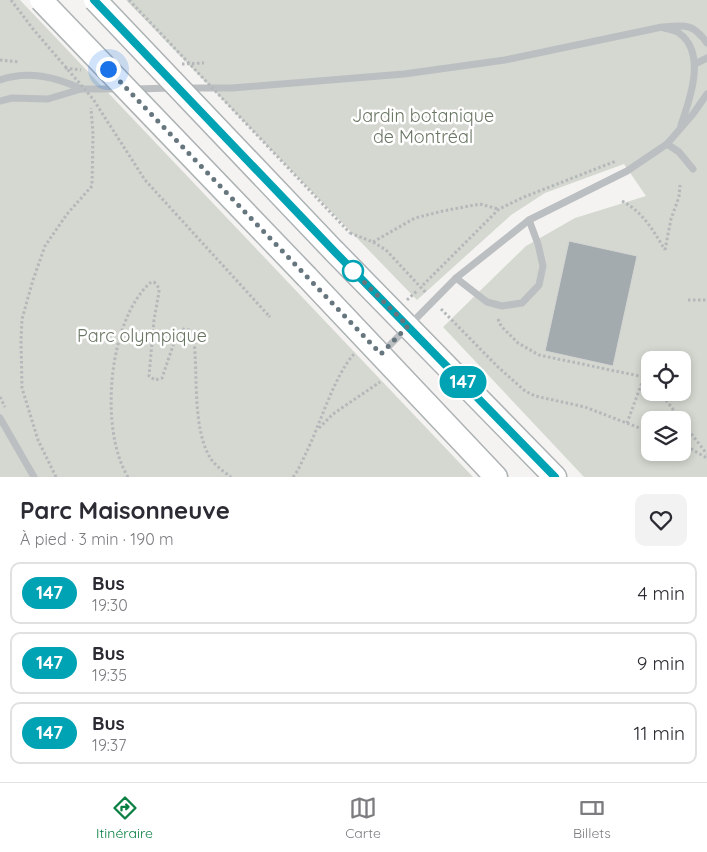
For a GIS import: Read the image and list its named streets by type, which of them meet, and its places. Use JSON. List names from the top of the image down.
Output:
{
  "parks": ["Jardin botanique de Montréal", "Parc olympique"],
  "lines": ["bus line 147"],
  "page": {
    "on_map": "147",
    "heading": ["Parc Maisonneuve", "À pied · 3 min · 190 m"],
    "list": [
      {
        "mark": "147",
        "name": "Bus",
        "note": "19:30",
        "value": "4 min"
      },
      {
        "mark": "147",
        "name": "Bus",
        "note": "19:35",
        "value": "9 min"
      },
      {
        "mark": "147",
        "name": "Bus",
        "note": "19:37",
        "value": "11 min"
      }
    ],
    "tabs": ["Itinéraire", "Carte", "Billets"]
  }
}
